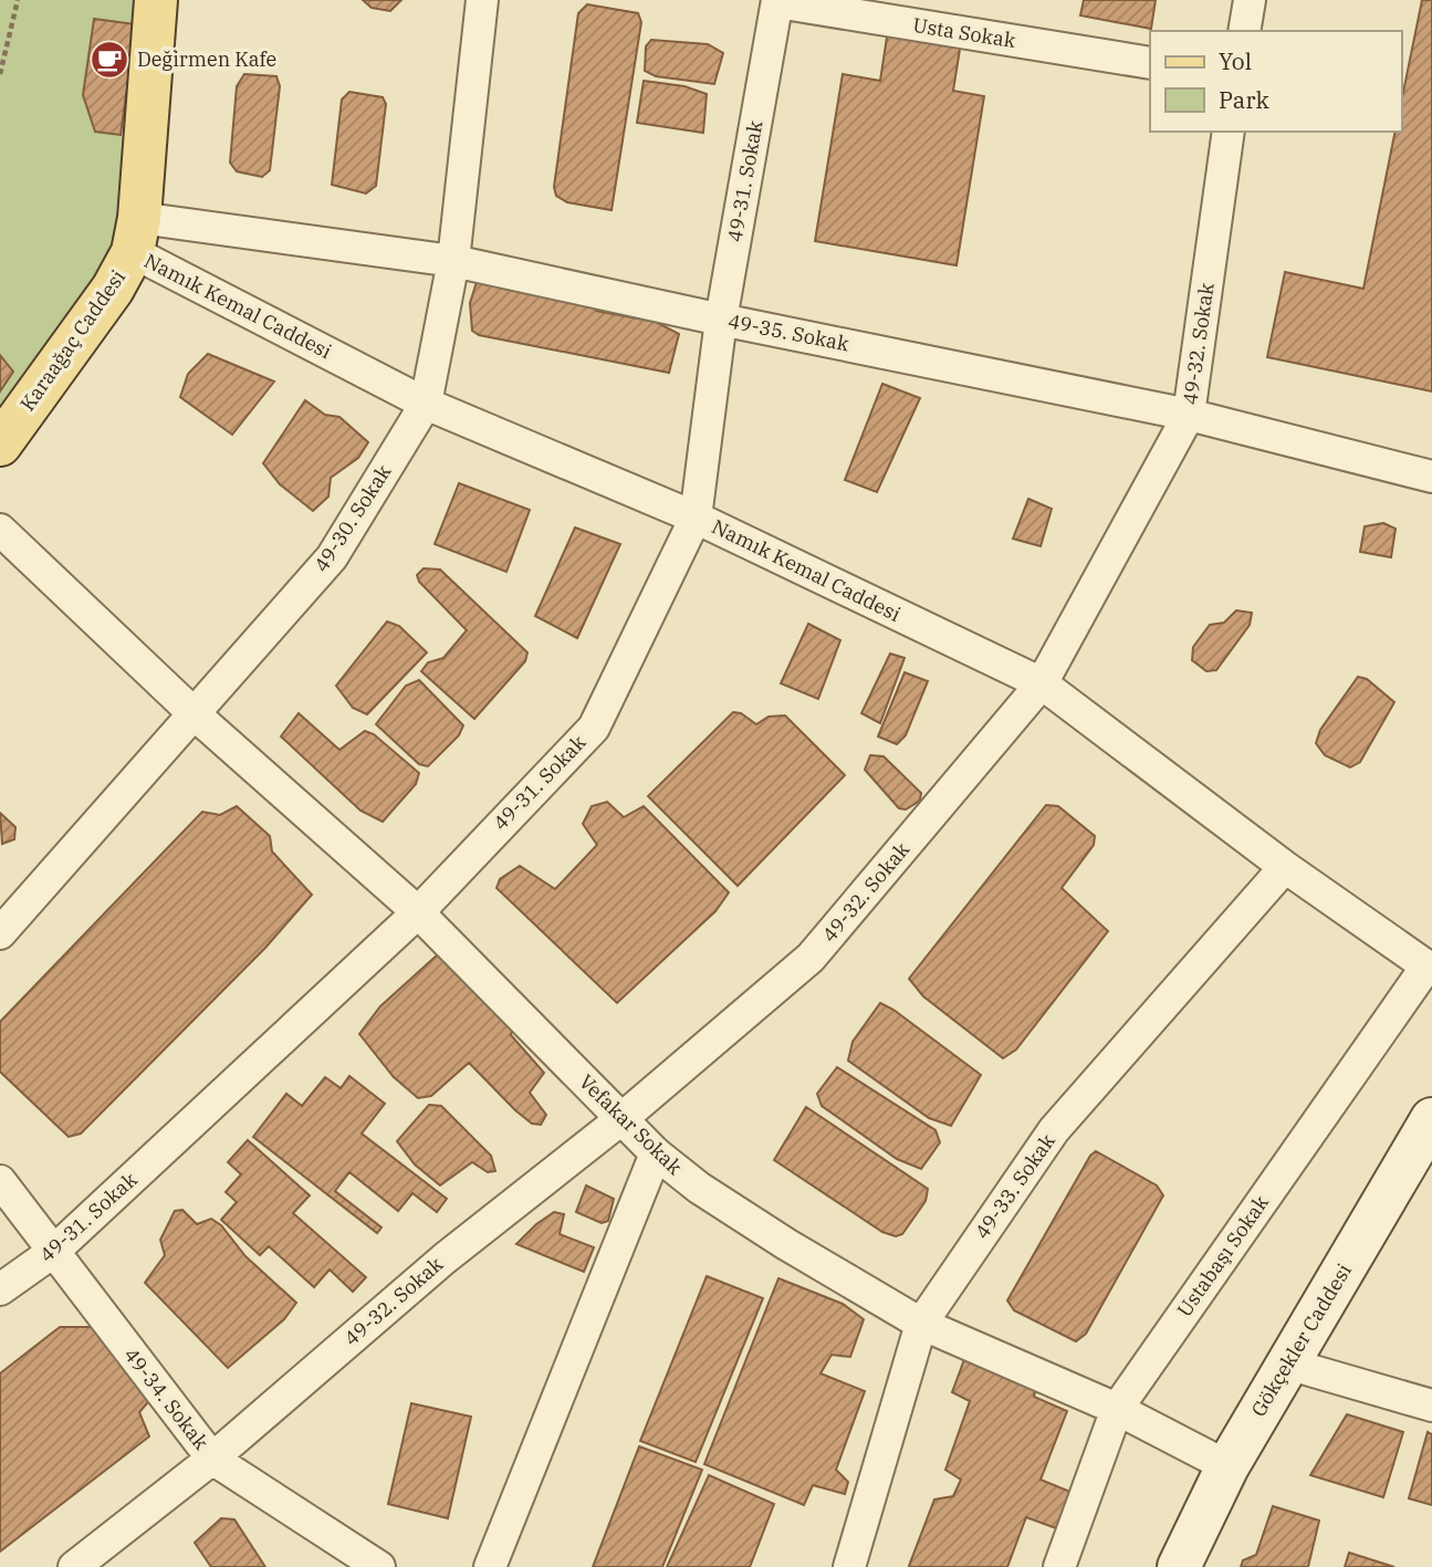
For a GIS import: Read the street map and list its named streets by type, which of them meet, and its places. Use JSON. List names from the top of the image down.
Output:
{
  "streets": {
    "main road": ["Karaağaç Caddesi", "Gökçekler Caddesi"],
    "street": [
      "Usta Sokak",
      "49-31. Sokak",
      "Namık Kemal Caddesi",
      "49-35. Sokak",
      "49-32. Sokak",
      "49-30. Sokak",
      "Vefakar Sokak",
      "49-33. Sokak",
      "Ustabaşı Sokak",
      "49-34. Sokak"
    ]
  },
  "crossings": [
    ["Usta Sokak", "49-31. Sokak"],
    ["49-31. Sokak", "Namık Kemal Caddesi"],
    ["49-31. Sokak", "49-35. Sokak"],
    ["49-31. Sokak", "Vefakar Sokak"],
    ["49-31. Sokak", "49-34. Sokak"],
    ["Namık Kemal Caddesi", "49-35. Sokak"],
    ["Namık Kemal Caddesi", "Karaağaç Caddesi"],
    ["Namık Kemal Caddesi", "49-32. Sokak"],
    ["Namık Kemal Caddesi", "49-30. Sokak"],
    ["Namık Kemal Caddesi", "49-33. Sokak"],
    ["Namık Kemal Caddesi", "Ustabaşı Sokak"],
    ["49-35. Sokak", "Karaağaç Caddesi"],
    ["49-35. Sokak", "49-32. Sokak"],
    ["49-35. Sokak", "49-30. Sokak"],
    ["49-32. Sokak", "Vefakar Sokak"],
    ["49-32. Sokak", "49-34. Sokak"],
    ["49-30. Sokak", "Vefakar Sokak"],
    ["Vefakar Sokak", "49-33. Sokak"],
    ["Vefakar Sokak", "Ustabaşı Sokak"],
    ["Vefakar Sokak", "Gökçekler Caddesi"]
  ],
  "places": {
    "cafe": ["Değirmen Kafe"]
  },
  "legend": ["Yol", "Park"]
}
